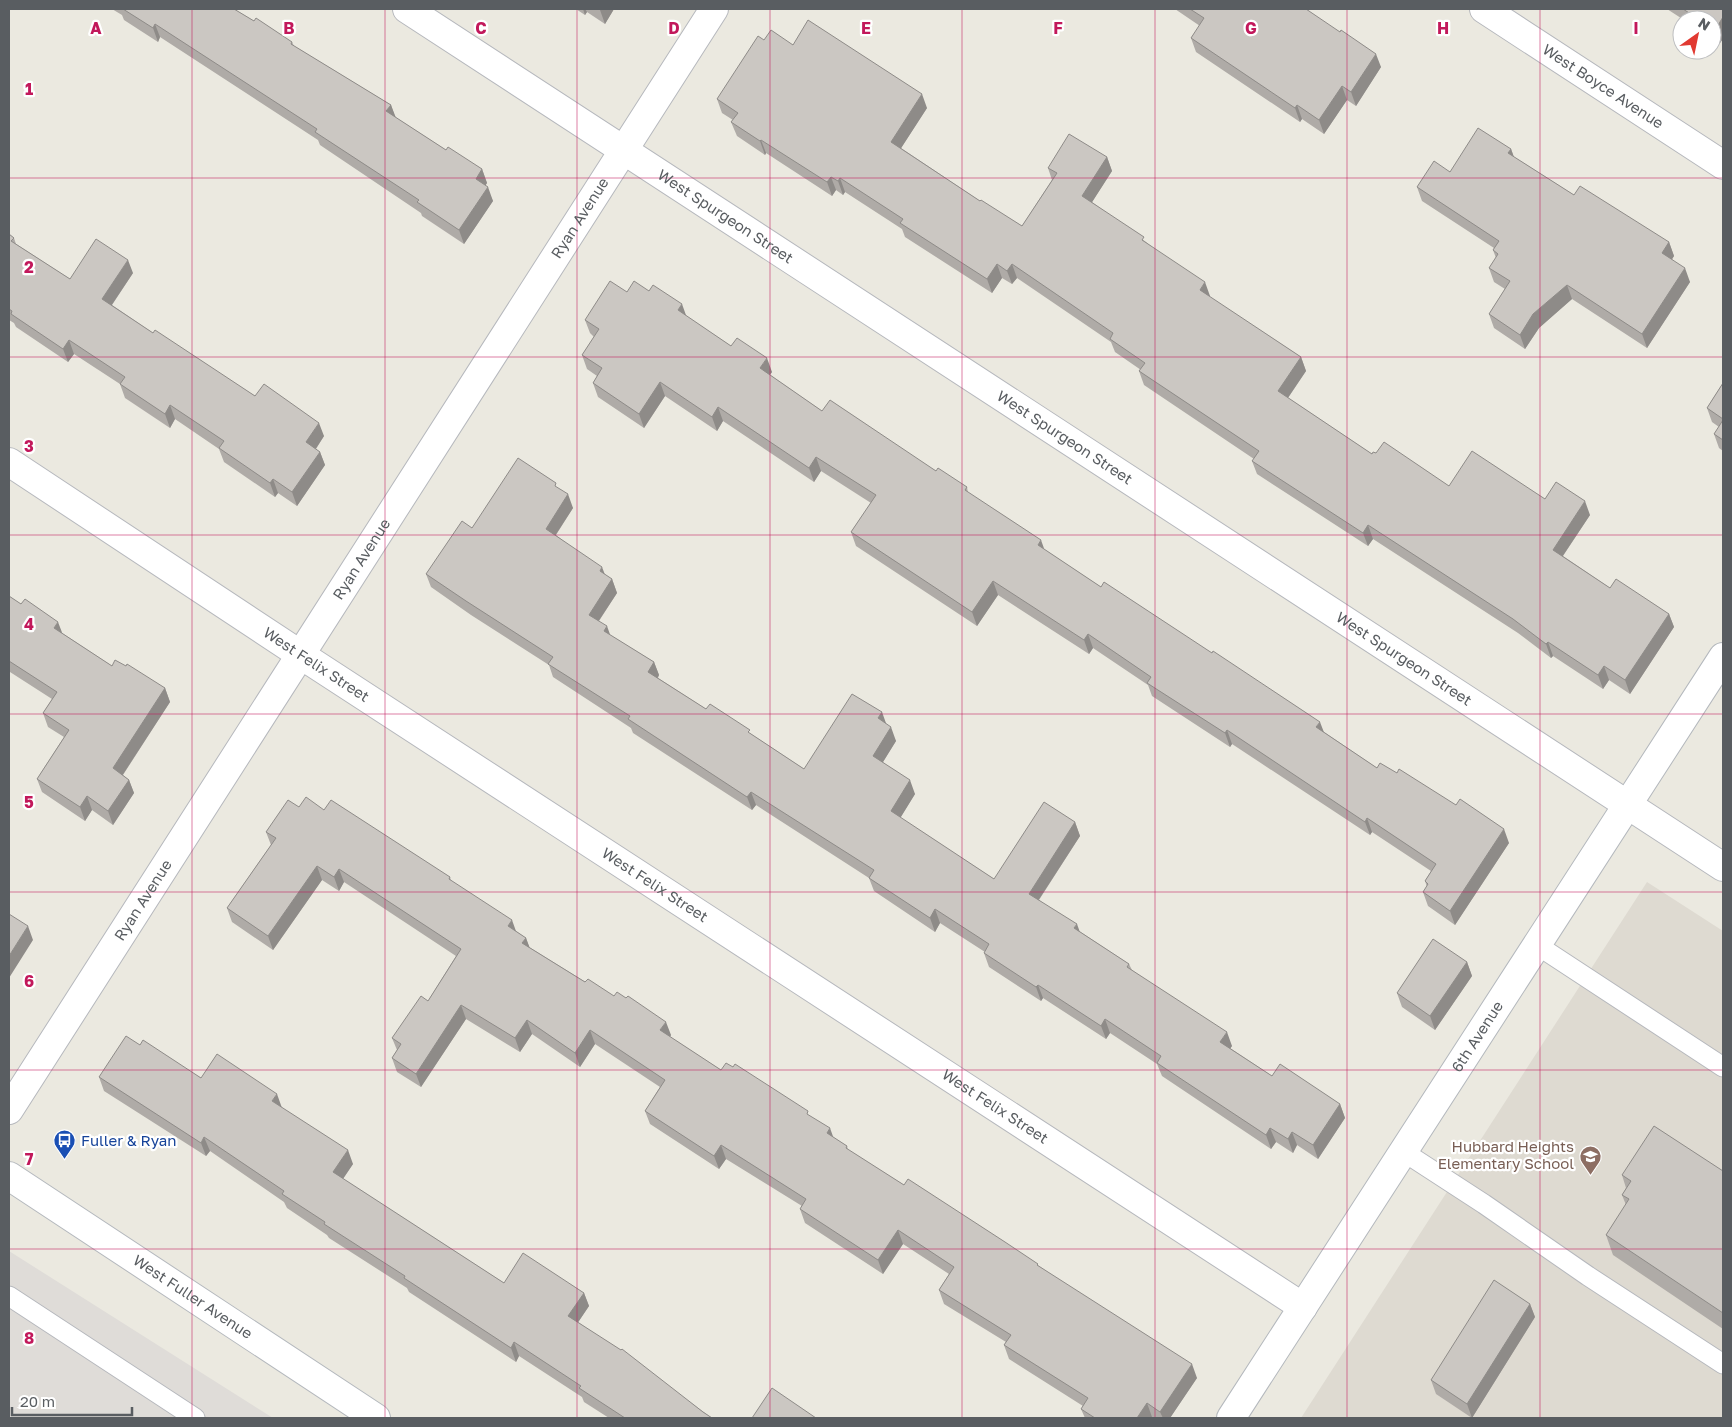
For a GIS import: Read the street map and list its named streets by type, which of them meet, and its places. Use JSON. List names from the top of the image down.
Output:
{
  "streets": {
    "street": [
      "West Boyce Avenue",
      "West Spurgeon Street",
      "Ryan Avenue",
      "West Felix Street",
      "6th Avenue",
      "West Fuller Avenue"
    ]
  },
  "crossings": [
    ["West Spurgeon Street", "Ryan Avenue"],
    ["West Spurgeon Street", "6th Avenue"],
    ["Ryan Avenue", "West Felix Street"],
    ["West Felix Street", "6th Avenue"]
  ],
  "places": {
    "bus stop": ["Fuller & Ryan"],
    "school or university": ["Hubbard Heights Elementary School"]
  },
  "scale_bar": "20 m",
  "north": "top right",
  "grid": {
    "columns": [
      "A",
      "B",
      "C",
      "D",
      "E",
      "F",
      "G",
      "H",
      "I"
    ],
    "rows": [
      "1",
      "2",
      "3",
      "4",
      "5",
      "6",
      "7",
      "8"
    ]
  }
}
